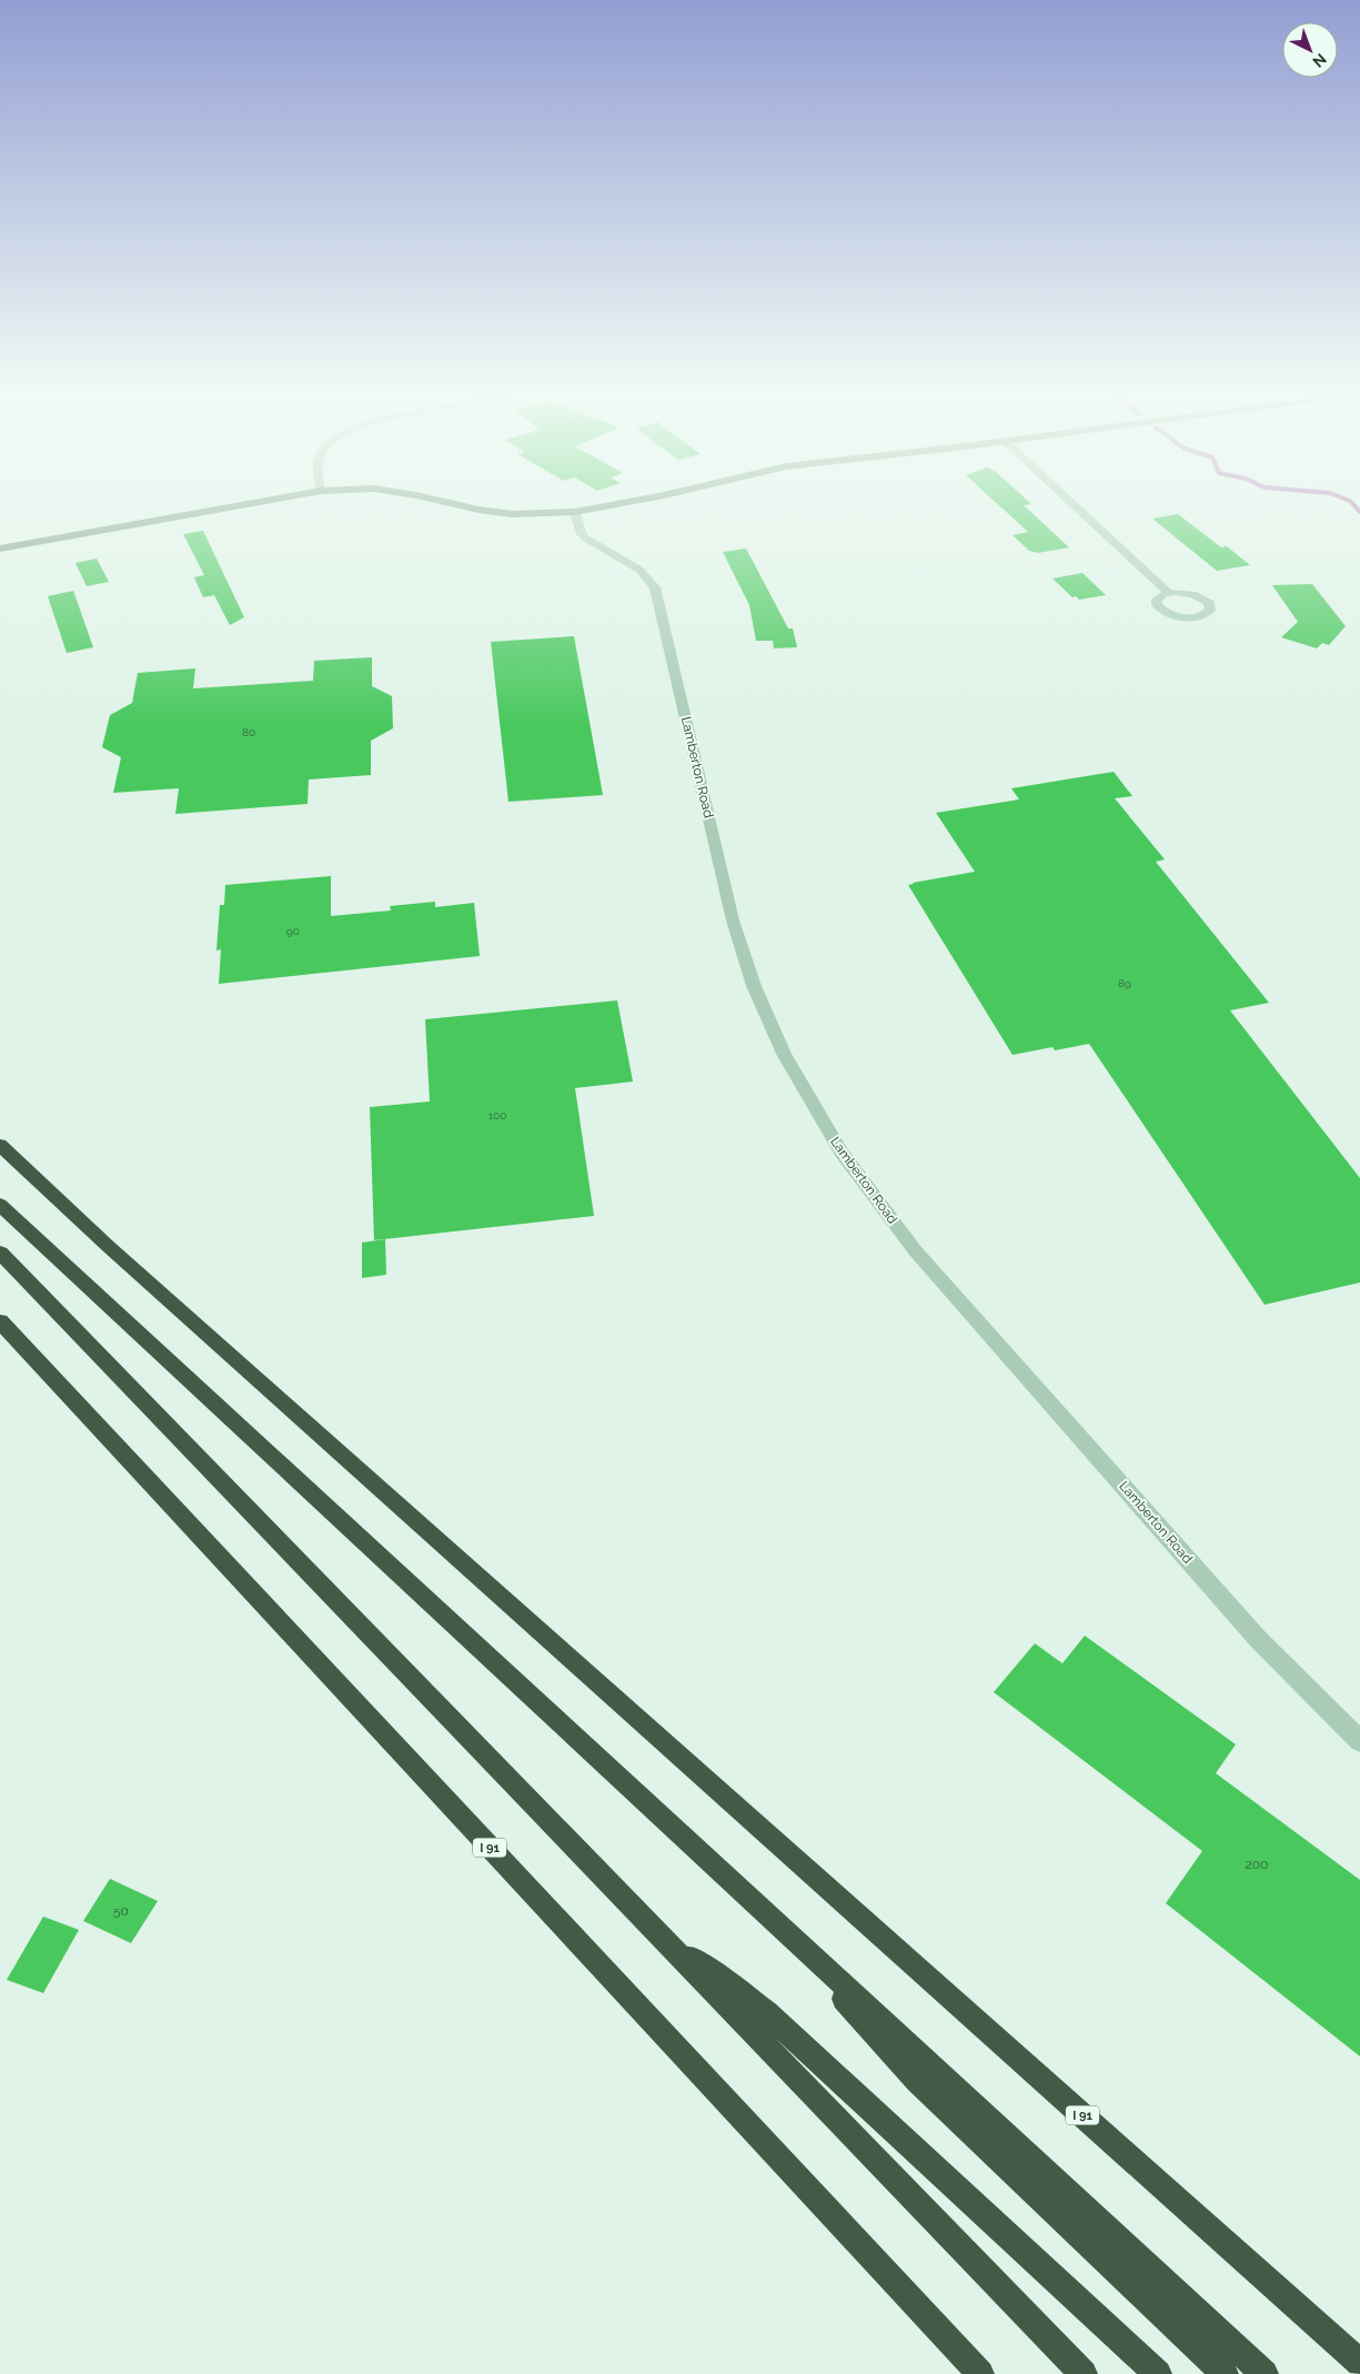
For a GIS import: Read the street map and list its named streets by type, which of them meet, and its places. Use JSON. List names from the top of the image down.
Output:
{
  "streets": {
    "highway": ["I 91"],
    "street": ["Lamberton Road"]
  },
  "house_numbers": [
    "80",
    "90",
    "89",
    "100",
    "200",
    "50"
  ],
  "north": "bottom right"
}
